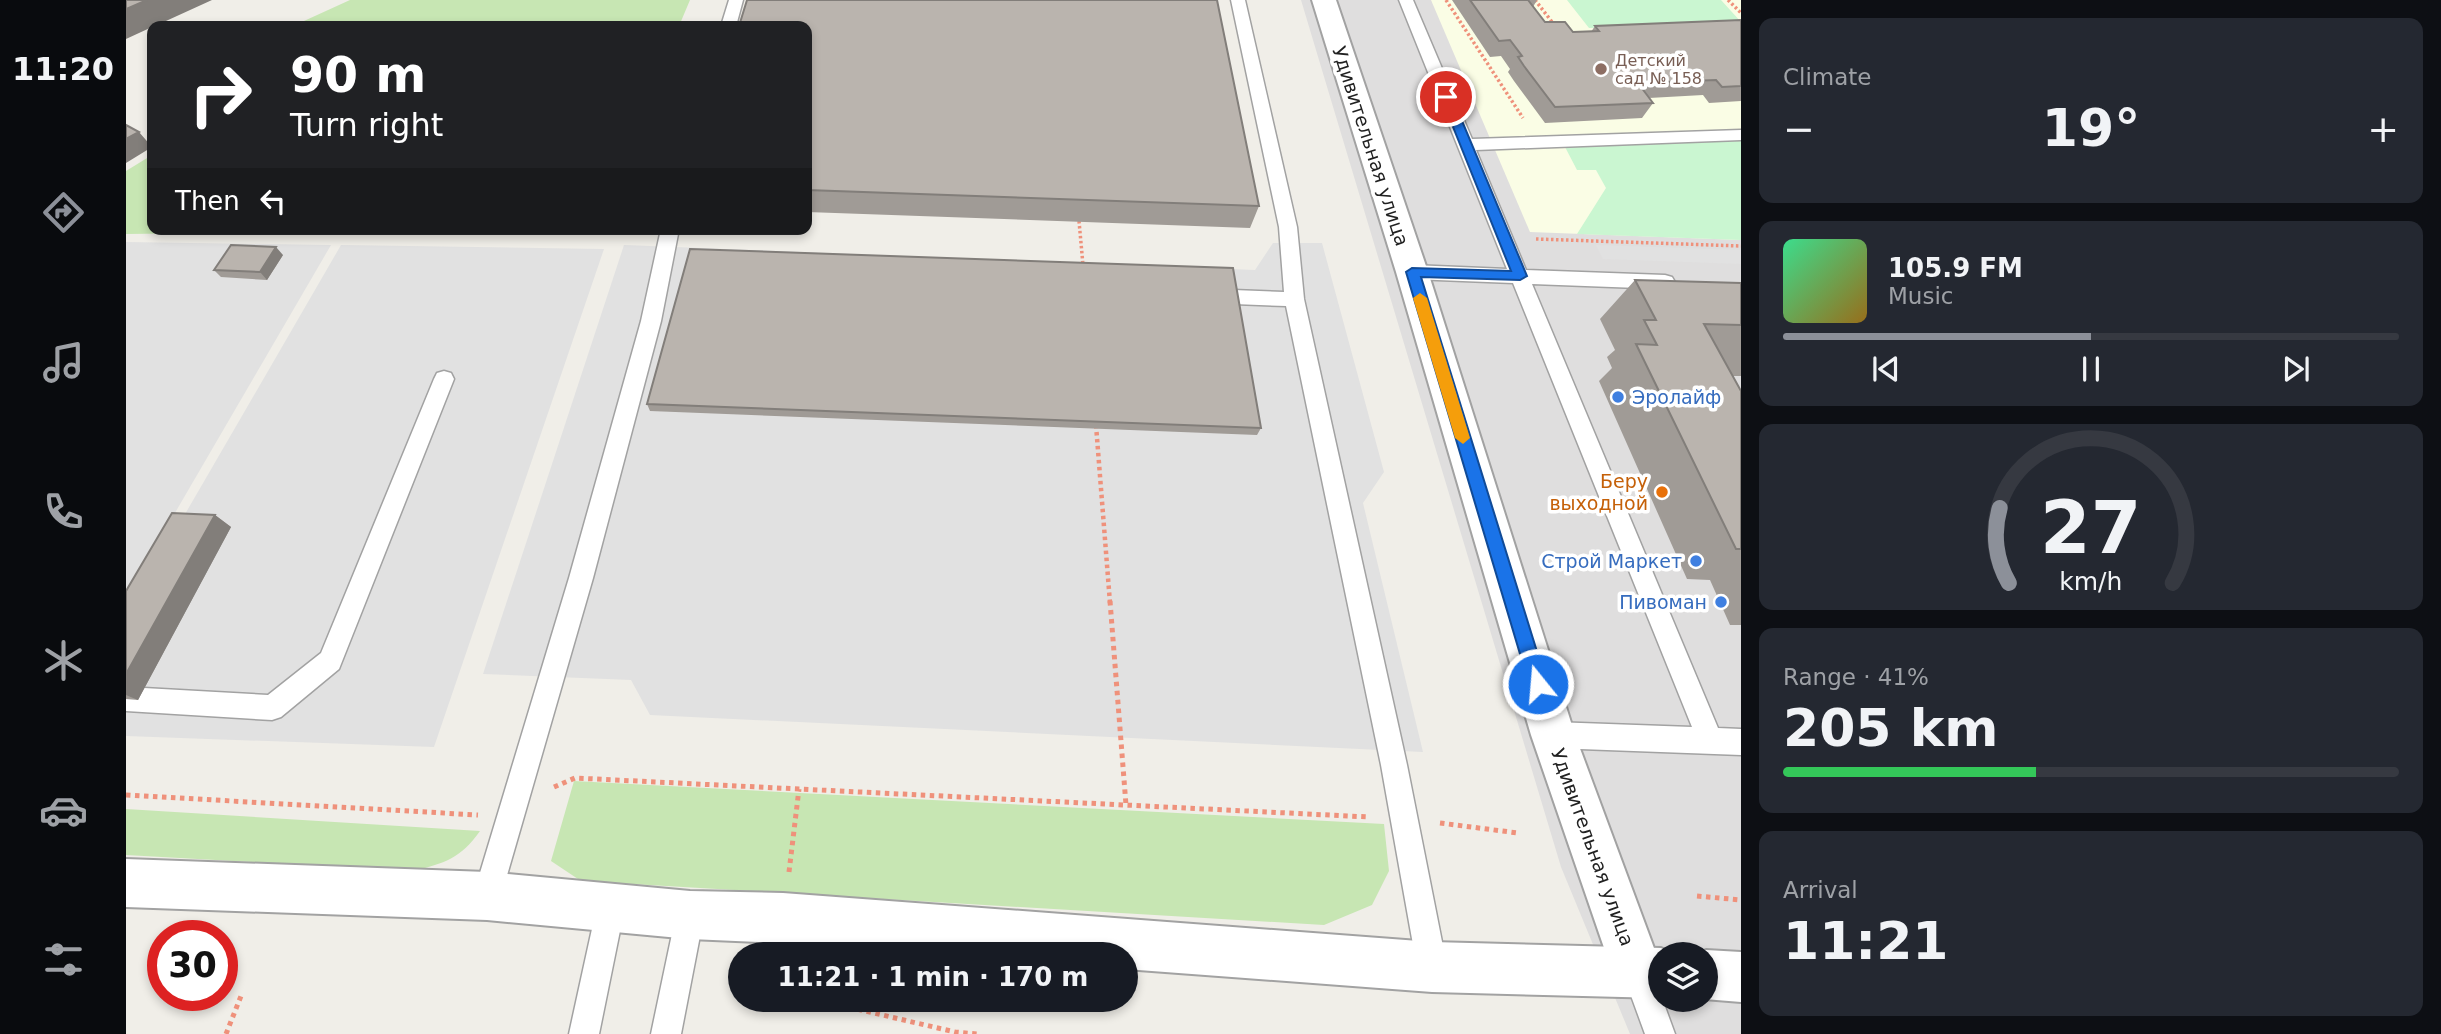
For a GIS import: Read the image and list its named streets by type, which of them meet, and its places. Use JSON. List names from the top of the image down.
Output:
{
  "streets": {
    "street": ["Удивительная улица"]
  },
  "places": [
    "Детский сад № 158",
    "Эролайф",
    "Беру выходной",
    "Строй Маркет",
    "Пивоман"
  ],
  "page": {
    "tabs": "11:20",
    "tile": [
      "Climate",
      ["Range · 41%", "205 km"],
      ["Arrival", "11:21"]
    ],
    "turn": ["90 m", "Turn right"],
    "heat": ["−", "19°", "+"],
    "then": "Then",
    "song": ["105.9 FM", "Music"],
    "limit": "30",
    "trip": "11:21 · 1 min · 170 m",
    "gauge": ["27", "km/h"]
  }
}
